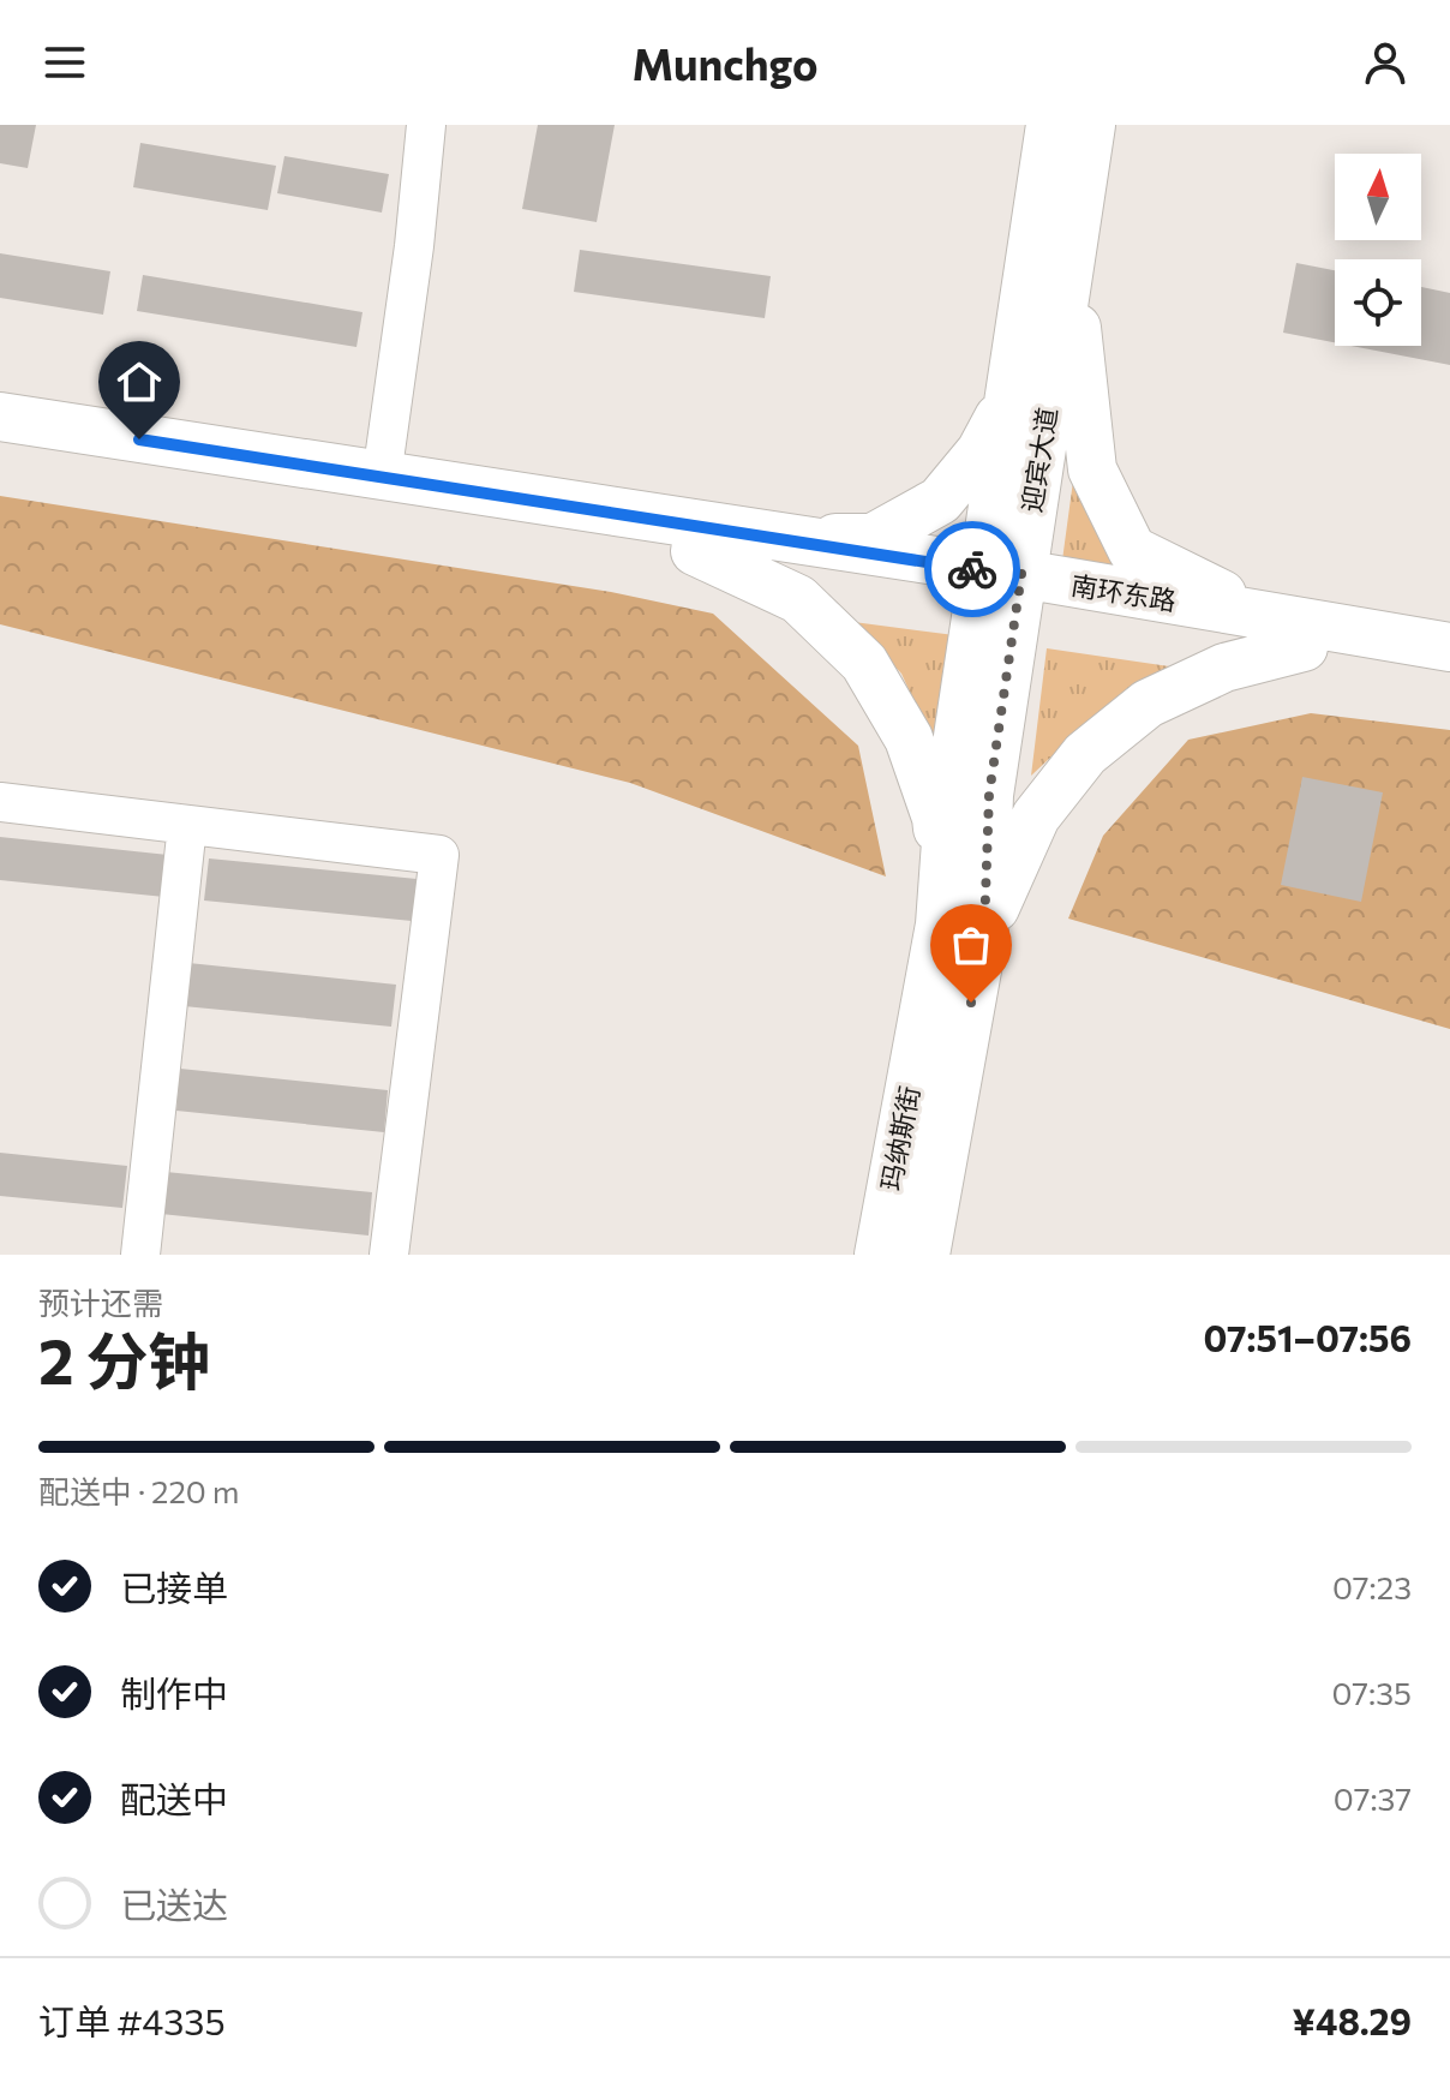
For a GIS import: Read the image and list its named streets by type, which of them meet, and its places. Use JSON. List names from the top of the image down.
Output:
{
  "streets": {
    "main road": ["迎宾大道", "南环东路", "玛纳斯街"]
  },
  "crossings": [
    ["迎宾大道", "南环东路"],
    ["迎宾大道", "玛纳斯街"]
  ],
  "north": "top",
  "page": {
    "header": "Munchgo",
    "heading": ["2 分钟", "预计还需", "07:51–07:56"],
    "panel": ["订单 #4335", "¥48.29"],
    "bar": "配送中 · 220 m",
    "list": [
      ["已接单", "07:23"],
      ["制作中", "07:35"],
      ["配送中", "07:37"],
      "已送达"
    ]
  }
}
